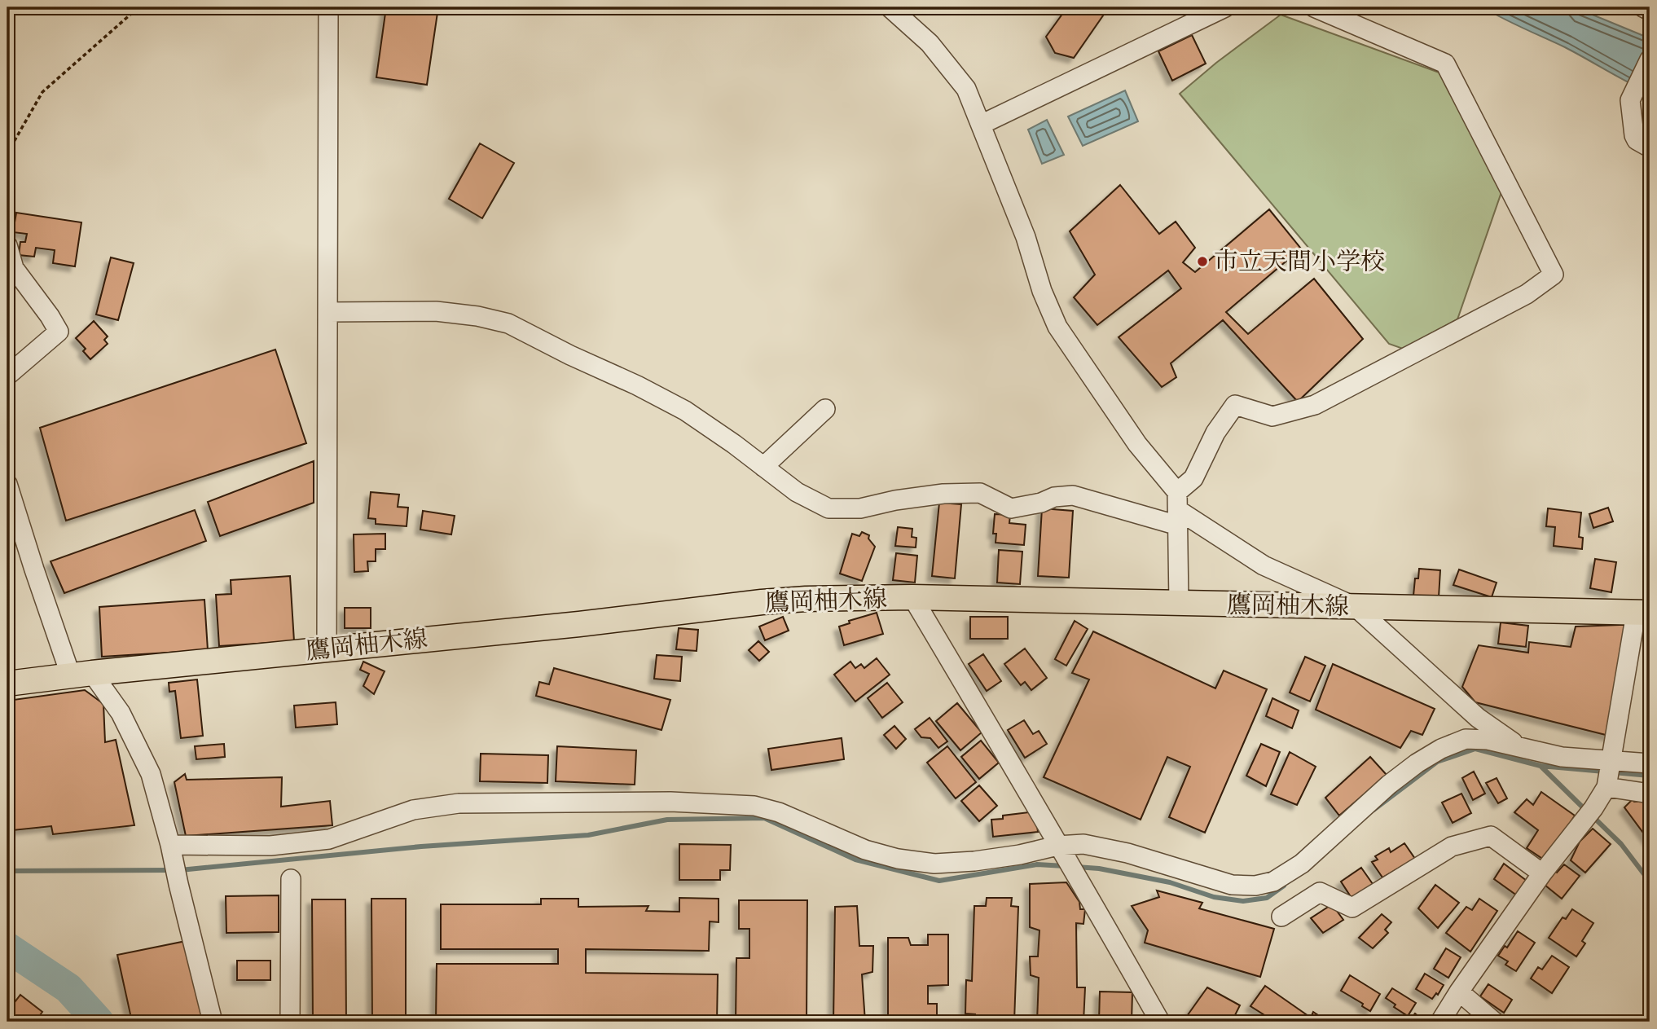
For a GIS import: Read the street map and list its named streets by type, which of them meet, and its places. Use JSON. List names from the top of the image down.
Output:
{
  "streets": {
    "main road": ["鷹岡柚木線"]
  },
  "places": ["市立天間小学校"]
}
